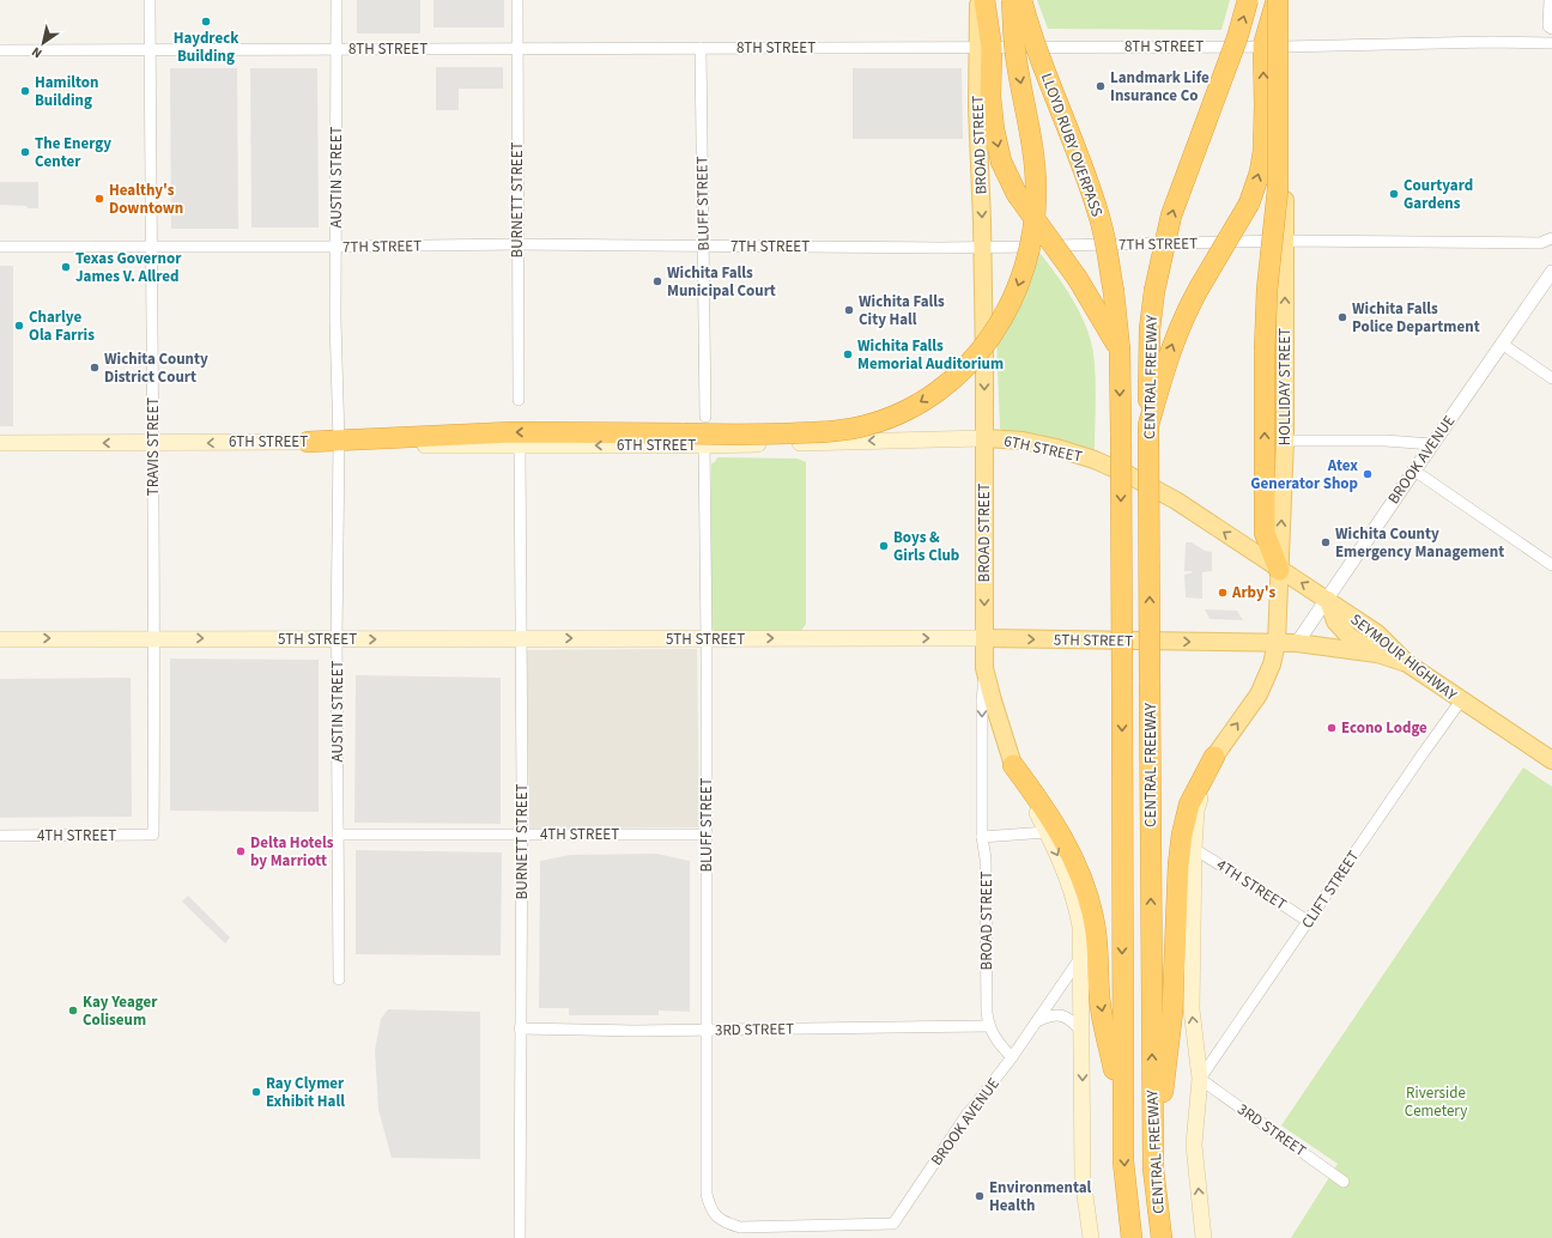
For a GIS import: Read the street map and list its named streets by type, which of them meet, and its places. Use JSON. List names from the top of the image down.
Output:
{
  "streets": {
    "highway": ["LLOYD RUBY OVERPASS", "CENTRAL FREEWAY"],
    "main road": [
      "BROAD STREET",
      "HOLLIDAY STREET",
      "6TH STREET",
      "BROOK AVENUE",
      "5TH STREET",
      "SEYMOUR HIGHWAY"
    ],
    "street": [
      "8TH STREET",
      "AUSTIN STREET",
      "BURNETT STREET",
      "BLUFF STREET",
      "7TH STREET",
      "TRAVIS STREET",
      "4TH STREET",
      "CLIFT STREET",
      "3RD STREET"
    ]
  },
  "crossings": [
    ["8TH STREET", "BROAD STREET"],
    ["8TH STREET", "AUSTIN STREET"],
    ["8TH STREET", "BURNETT STREET"],
    ["8TH STREET", "BLUFF STREET"],
    ["8TH STREET", "HOLLIDAY STREET"],
    ["8TH STREET", "TRAVIS STREET"],
    ["BROAD STREET", "7TH STREET"],
    ["BROAD STREET", "6TH STREET"],
    ["BROAD STREET", "BROOK AVENUE"],
    ["BROAD STREET", "5TH STREET"],
    ["BROAD STREET", "3RD STREET"],
    ["LLOYD RUBY OVERPASS", "CENTRAL FREEWAY"],
    ["AUSTIN STREET", "7TH STREET"],
    ["AUSTIN STREET", "6TH STREET"],
    ["AUSTIN STREET", "5TH STREET"],
    ["AUSTIN STREET", "4TH STREET"],
    ["BURNETT STREET", "7TH STREET"],
    ["BURNETT STREET", "6TH STREET"],
    ["BURNETT STREET", "5TH STREET"],
    ["BURNETT STREET", "4TH STREET"],
    ["BURNETT STREET", "3RD STREET"],
    ["BLUFF STREET", "7TH STREET"],
    ["BLUFF STREET", "6TH STREET"],
    ["BLUFF STREET", "BROOK AVENUE"],
    ["BLUFF STREET", "5TH STREET"],
    ["BLUFF STREET", "4TH STREET"],
    ["BLUFF STREET", "3RD STREET"],
    ["7TH STREET", "HOLLIDAY STREET"],
    ["7TH STREET", "TRAVIS STREET"],
    ["HOLLIDAY STREET", "6TH STREET"],
    ["HOLLIDAY STREET", "BROOK AVENUE"],
    ["HOLLIDAY STREET", "5TH STREET"],
    ["HOLLIDAY STREET", "SEYMOUR HIGHWAY"],
    ["6TH STREET", "TRAVIS STREET"],
    ["6TH STREET", "SEYMOUR HIGHWAY"],
    ["TRAVIS STREET", "5TH STREET"],
    ["TRAVIS STREET", "4TH STREET"],
    ["BROOK AVENUE", "5TH STREET"],
    ["BROOK AVENUE", "SEYMOUR HIGHWAY"],
    ["5TH STREET", "SEYMOUR HIGHWAY"],
    ["SEYMOUR HIGHWAY", "CLIFT STREET"],
    ["4TH STREET", "CLIFT STREET"],
    ["CLIFT STREET", "3RD STREET"]
  ],
  "one_way": [
    "BROAD STREET",
    "HOLLIDAY STREET",
    "6TH STREET",
    "5TH STREET"
  ],
  "parks": ["Riverside Cemetery"],
  "places": [
    "Haydreck Building",
    "Landmark Life Insurance Co",
    "Hamilton Building",
    "The Energy Center",
    "Courtyard Gardens",
    "Healthy's Downtown",
    "Texas Governor James V. Allred",
    "Wichita Falls Municipal Court",
    "Wichita Falls City Hall",
    "Wichita Falls Police Department",
    "Charlye Ola Farris",
    "Wichita Falls Memorial Auditorium",
    "Wichita County District Court",
    "Atex Generator Shop",
    "Wichita County Emergency Management",
    "Boys & Girls Club",
    "Arby's",
    "Econo Lodge",
    "Delta Hotels by Marriott",
    "Kay Yeager Coliseum",
    "Ray Clymer Exhibit Hall",
    "Environmental Health"
  ],
  "north": "bottom left"
}
